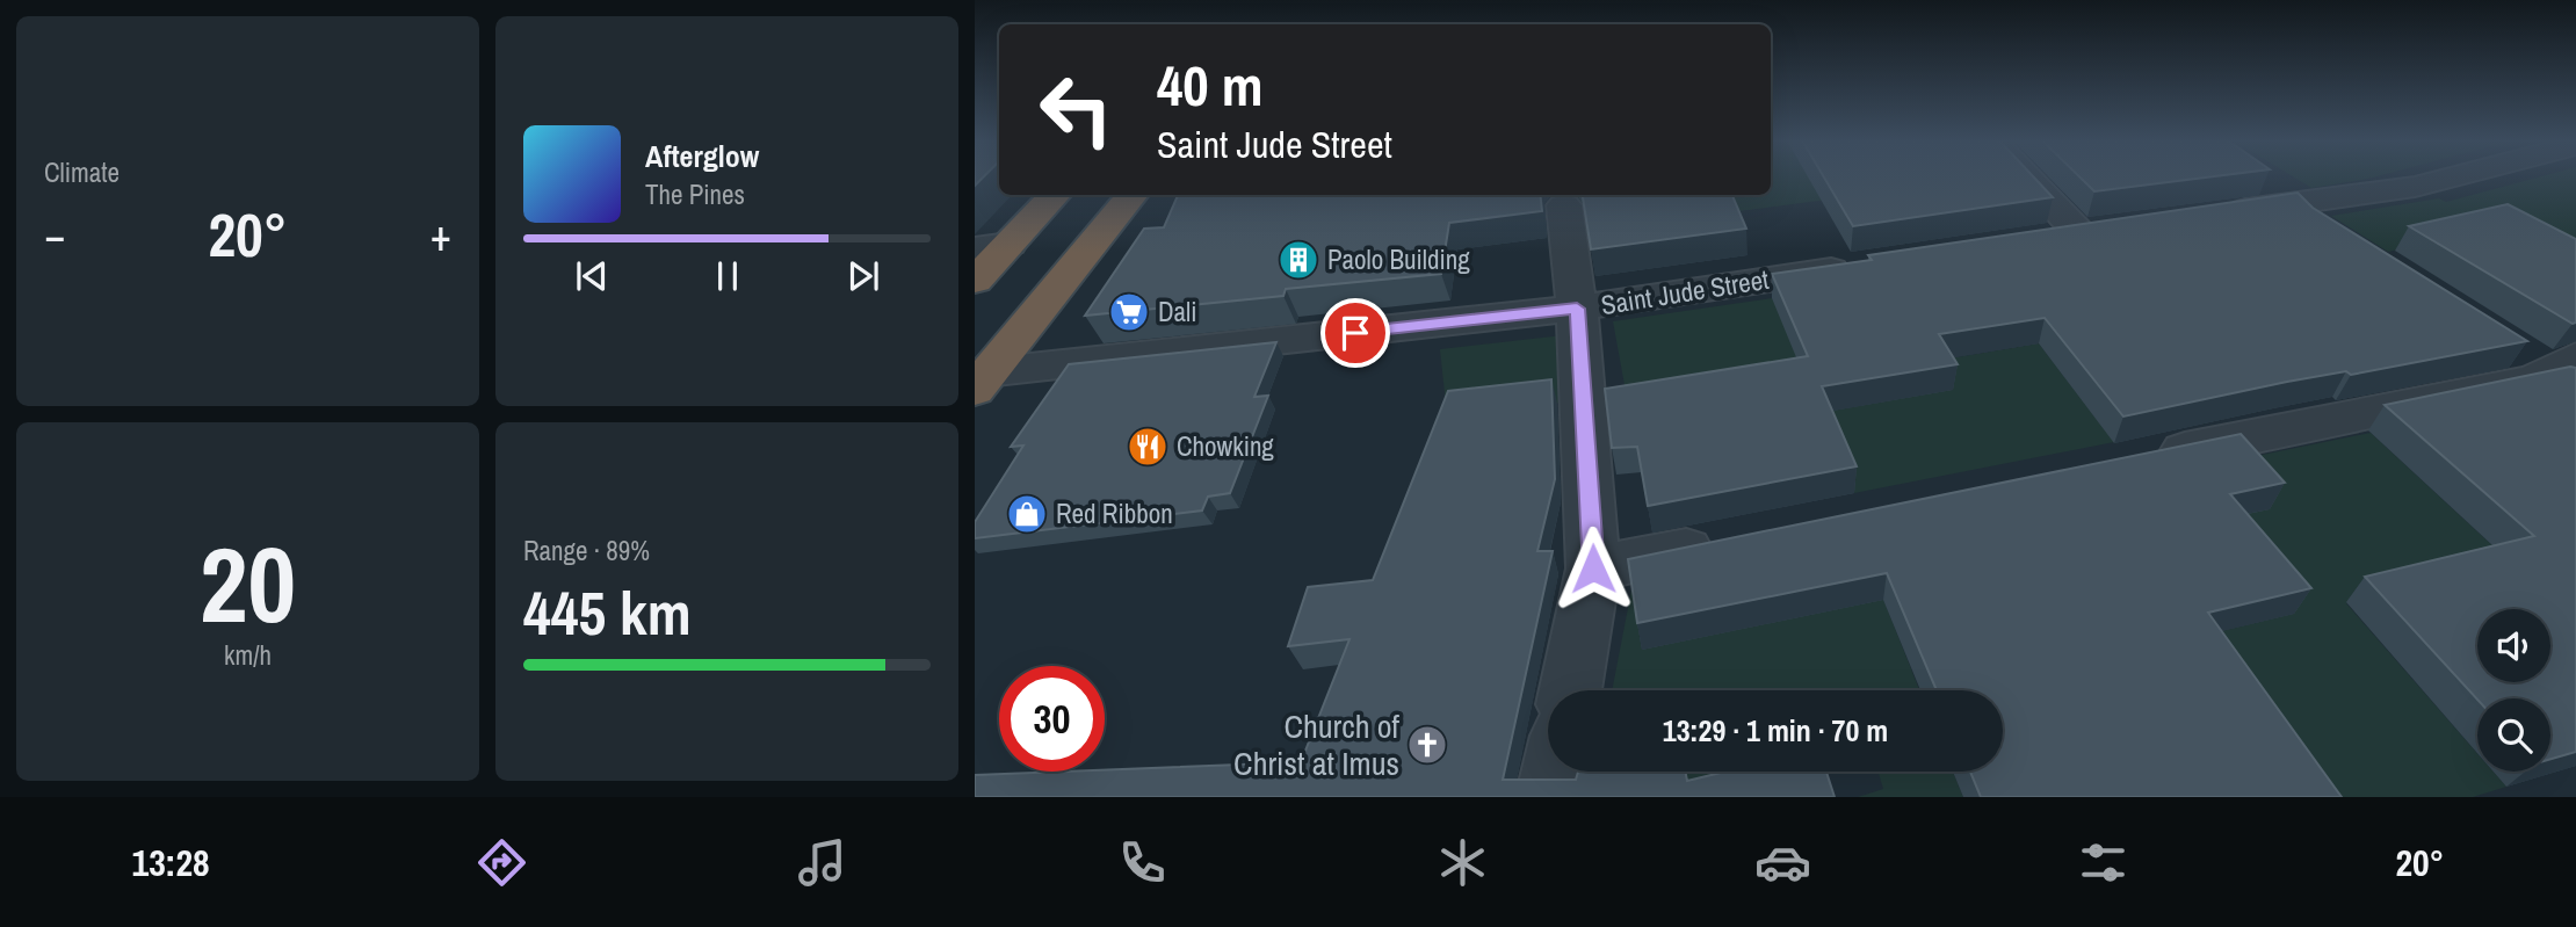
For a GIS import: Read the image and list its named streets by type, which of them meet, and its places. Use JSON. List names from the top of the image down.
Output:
{
  "streets": {
    "street": ["Saint Jude Street"]
  },
  "places": {
    "building": ["Paolo Building"],
    "supermarket": ["Dali"],
    "restaurant": ["Chowking"],
    "shop": ["Red Ribbon"],
    "church": ["Church of Christ at Imus"]
  },
  "page": {
    "tile": [
      "Climate",
      ["20", "km/h"],
      ["Range · 89%", "445 km"]
    ],
    "turn": ["40 m", "Saint Jude Street"],
    "song": ["Afterglow", "The Pines"],
    "heat": ["−", "20°", "+"],
    "limit": "30",
    "trip": "13:29 · 1 min · 70 m",
    "tabs": ["13:28", "20°"]
  }
}
